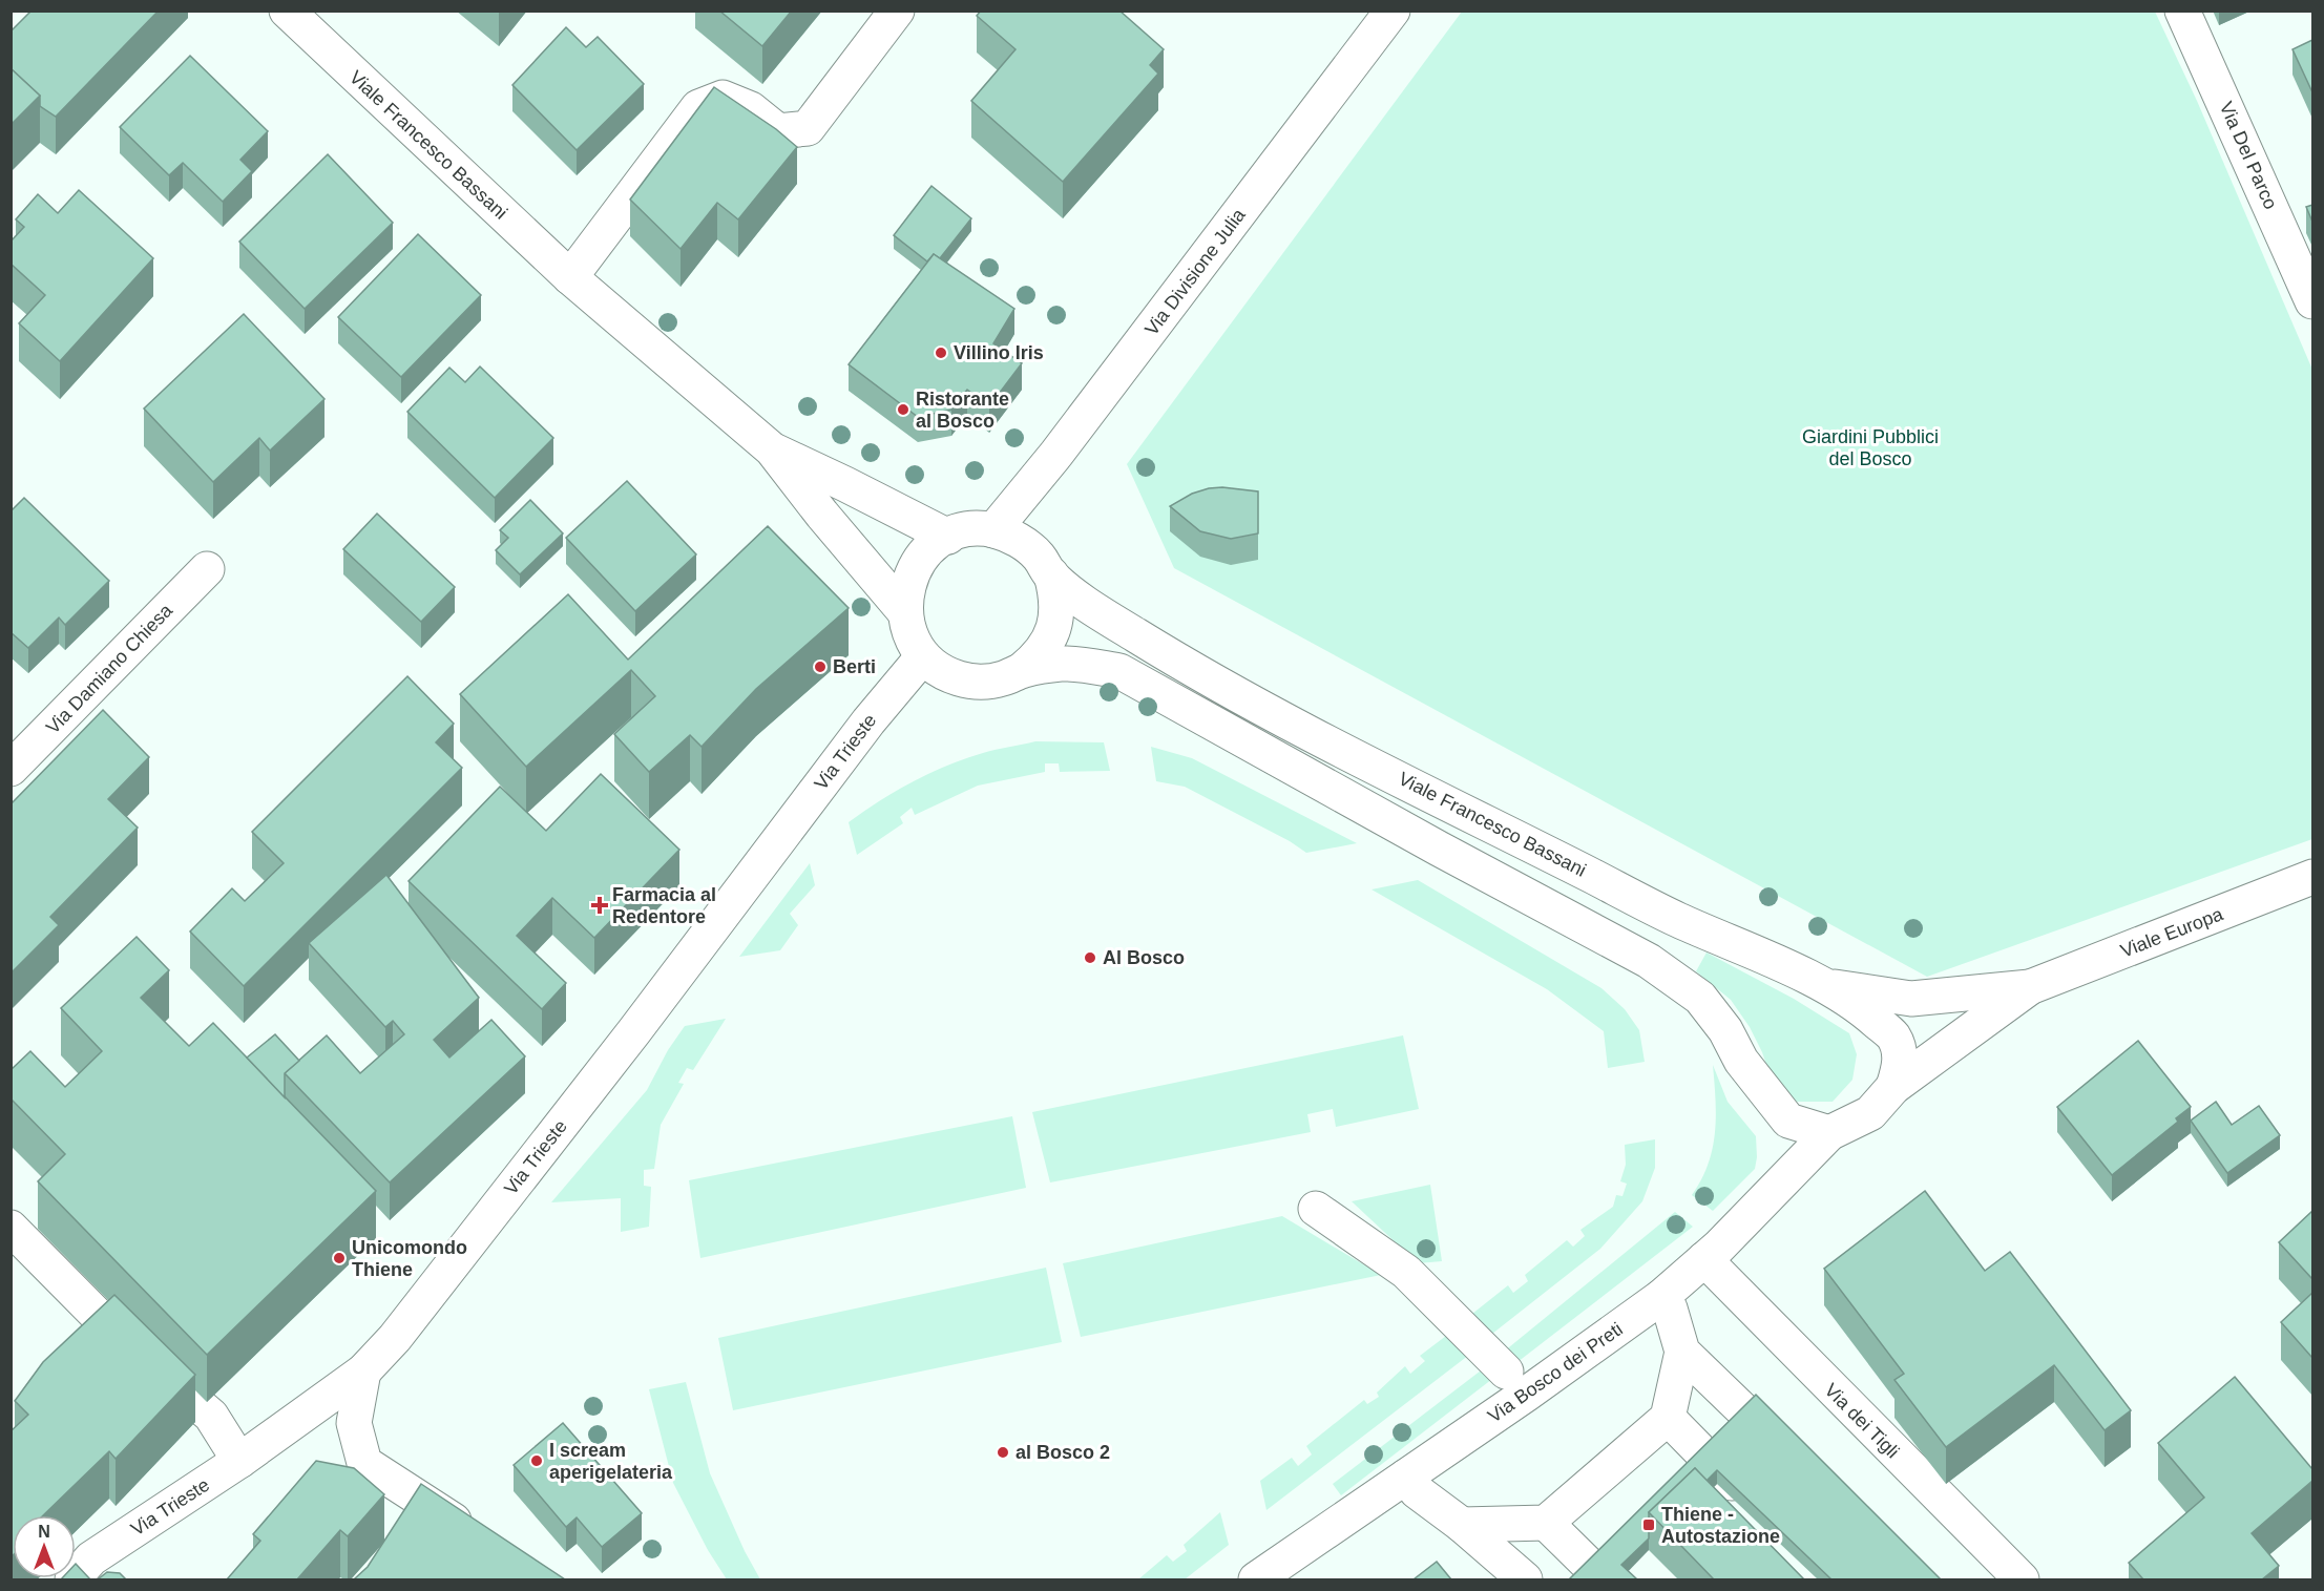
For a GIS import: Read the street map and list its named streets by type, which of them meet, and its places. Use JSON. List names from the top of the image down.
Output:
{
  "streets": {
    "street": [
      "Viale Francesco Bassani",
      "Via Del Parco",
      "Via Divisione Julia",
      "Via Damiano Chiesa",
      "Via Trieste",
      "Viale Europa",
      "Via Bosco dei Preti",
      "Via dei Tigli"
    ]
  },
  "crossings": [
    ["Viale Francesco Bassani", "Via Divisione Julia"],
    ["Viale Francesco Bassani", "Via Trieste"],
    ["Viale Francesco Bassani", "Viale Europa"],
    ["Viale Francesco Bassani", "Via Bosco dei Preti"],
    ["Via Divisione Julia", "Via Trieste"],
    ["Viale Europa", "Via Bosco dei Preti"],
    ["Via Bosco dei Preti", "Via dei Tigli"]
  ],
  "parks": ["Giardini Pubblici del Bosco"],
  "places": {
    "other": [
      "Villino Iris",
      "Ristorante al Bosco",
      "Berti",
      "Al Bosco",
      "Unicomondo Thiene",
      "al Bosco 2",
      "I scream aperigelateria"
    ],
    "health": ["Farmacia al Redentore"],
    "transit": ["Thiene - Autostazione"]
  },
  "north": "top"
}
